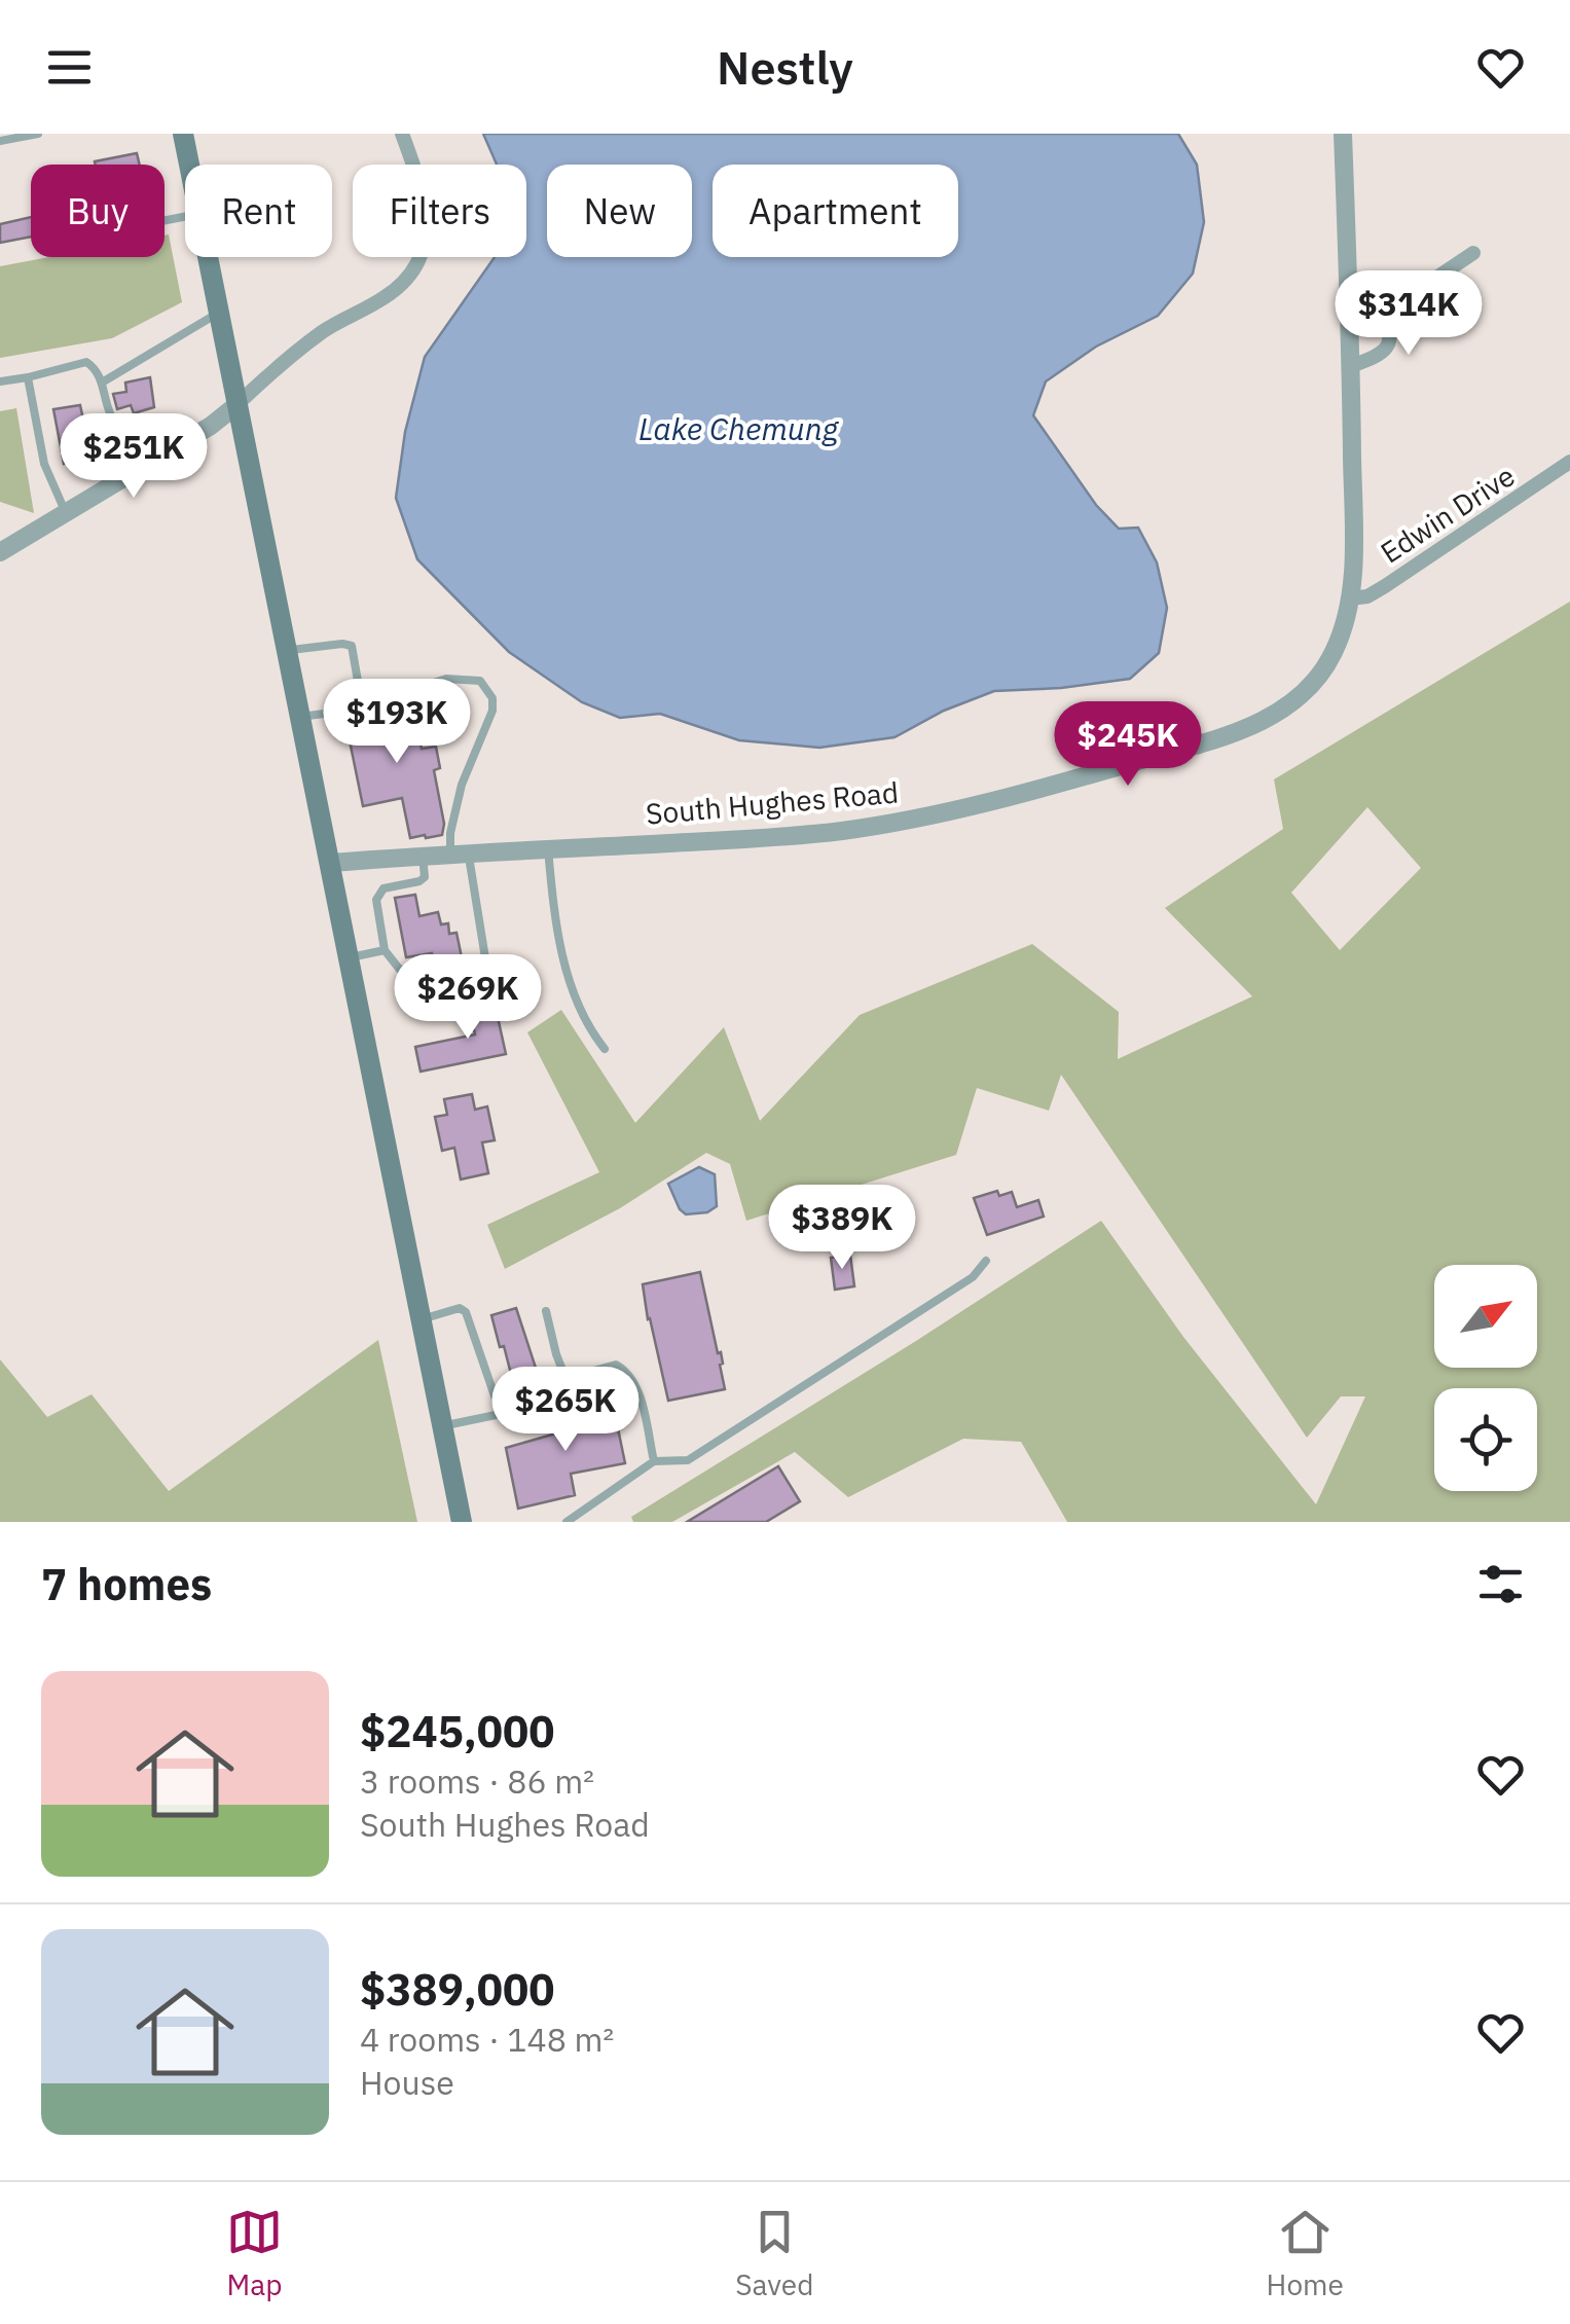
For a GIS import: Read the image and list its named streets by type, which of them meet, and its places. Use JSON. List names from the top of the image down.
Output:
{
  "streets": {
    "street": ["Edwin Drive", "South Hughes Road"]
  },
  "crossings": [
    ["Edwin Drive", "South Hughes Road"]
  ],
  "water": ["Lake Chemung"],
  "north": "top right",
  "page": {
    "header": "Nestly",
    "chip": [
      "Buy",
      "Rent",
      "Filters",
      "New",
      "Apartment"
    ],
    "price": [
      "$314K",
      "$251K",
      "$193K",
      "$245K",
      "$269K",
      "$389K",
      "$265K"
    ],
    "heading": "7 homes",
    "list": [
      {
        "name": "$245,000",
        "note": "3 rooms · 86 m² · South Hughes Road"
      },
      {
        "name": "$389,000",
        "note": "4 rooms · 148 m² · House"
      }
    ],
    "tabs": ["Map", "Saved", "Home"]
  }
}
